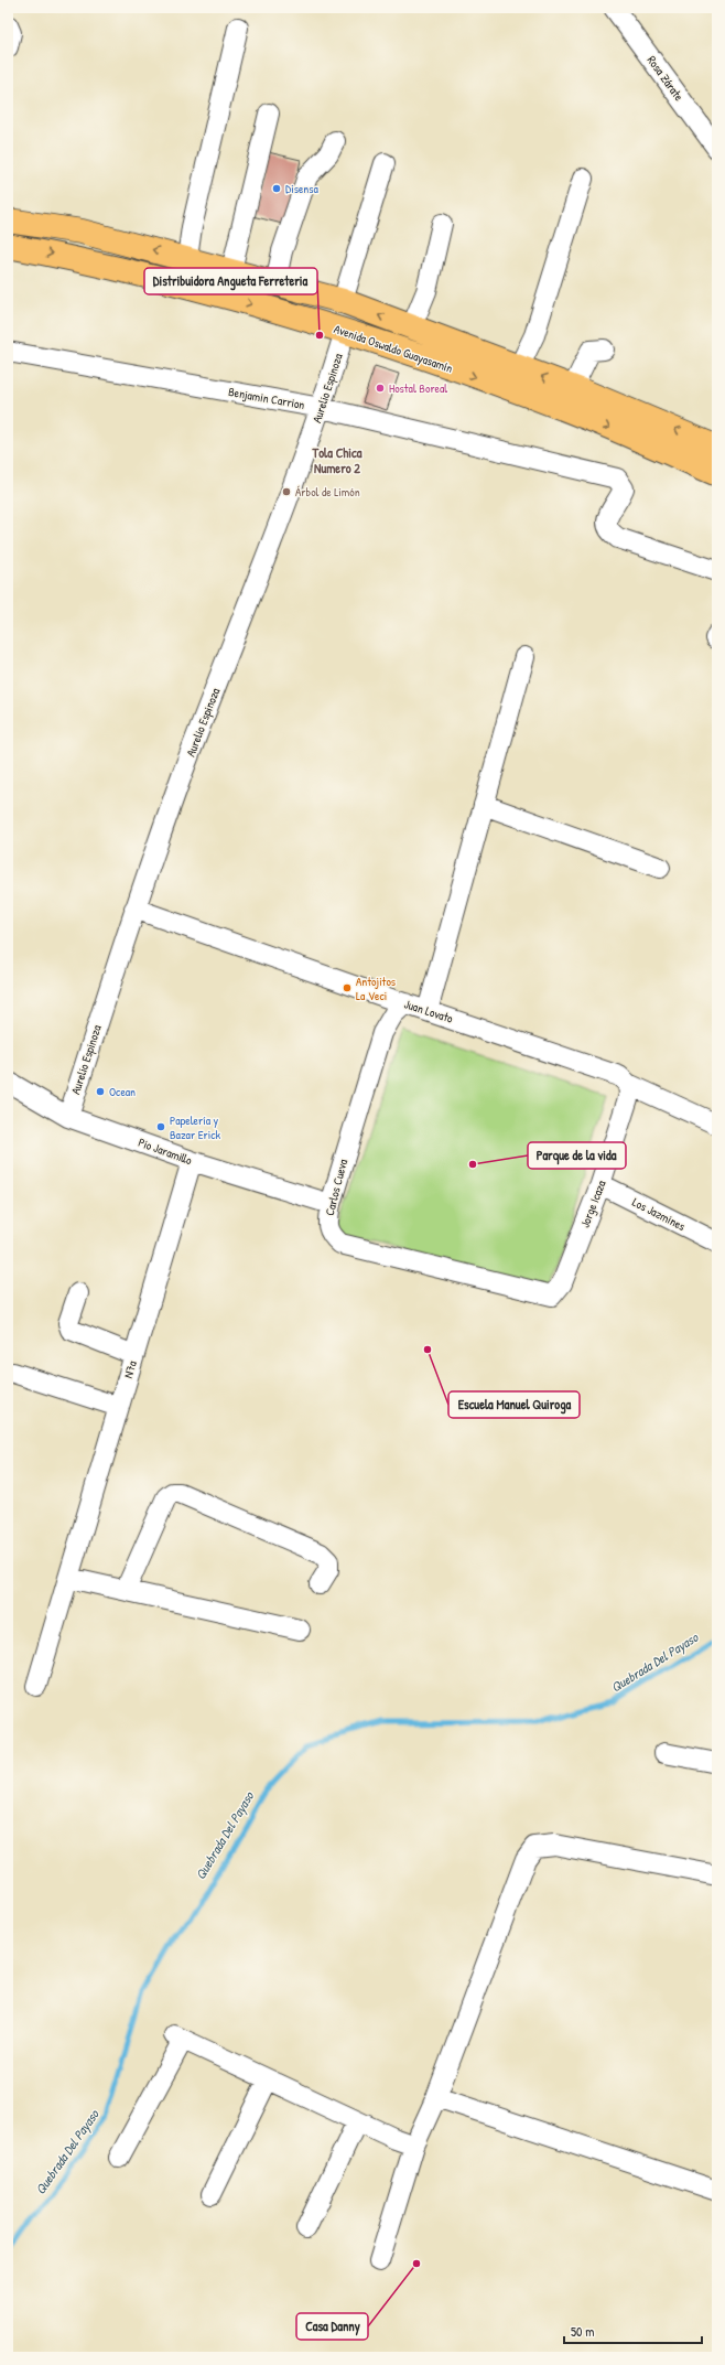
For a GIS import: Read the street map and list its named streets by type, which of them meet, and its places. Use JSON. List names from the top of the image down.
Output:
{
  "streets": {
    "main road": ["Avenida Oswaldo Guayasamín"],
    "street": [
      "Rosa Zárate",
      "Aurelio Espinoza",
      "Benjamin Carrion",
      "Juan Lovato",
      "Pio Jaramillo",
      "Carlos Cueva",
      "Jorge Icaza",
      "Los Jazmines",
      "N7a"
    ]
  },
  "crossings": [
    ["Avenida Oswaldo Guayasamín", "Aurelio Espinoza"],
    ["Aurelio Espinoza", "Benjamin Carrion"],
    ["Aurelio Espinoza", "Juan Lovato"],
    ["Aurelio Espinoza", "Pio Jaramillo"],
    ["Juan Lovato", "Carlos Cueva"],
    ["Juan Lovato", "Jorge Icaza"],
    ["Pio Jaramillo", "Carlos Cueva"],
    ["Pio Jaramillo", "N7a"],
    ["Carlos Cueva", "Jorge Icaza"],
    ["Jorge Icaza", "Los Jazmines"]
  ],
  "districts": ["Tola Chica Numero 2"],
  "water": ["Quebrada Del Payaso"],
  "places": [
    "Disensa",
    "Distribuidora Angueta Ferreteria",
    "Hostal Boreal",
    "Árbol de Limón",
    "Antojitos La Veci",
    "Ocean",
    "Papelería y Bazar Erick",
    "Parque de la vida",
    "Escuela Manuel Quiroga",
    "Casa Danny"
  ],
  "scale_bar": "50 m"
}
